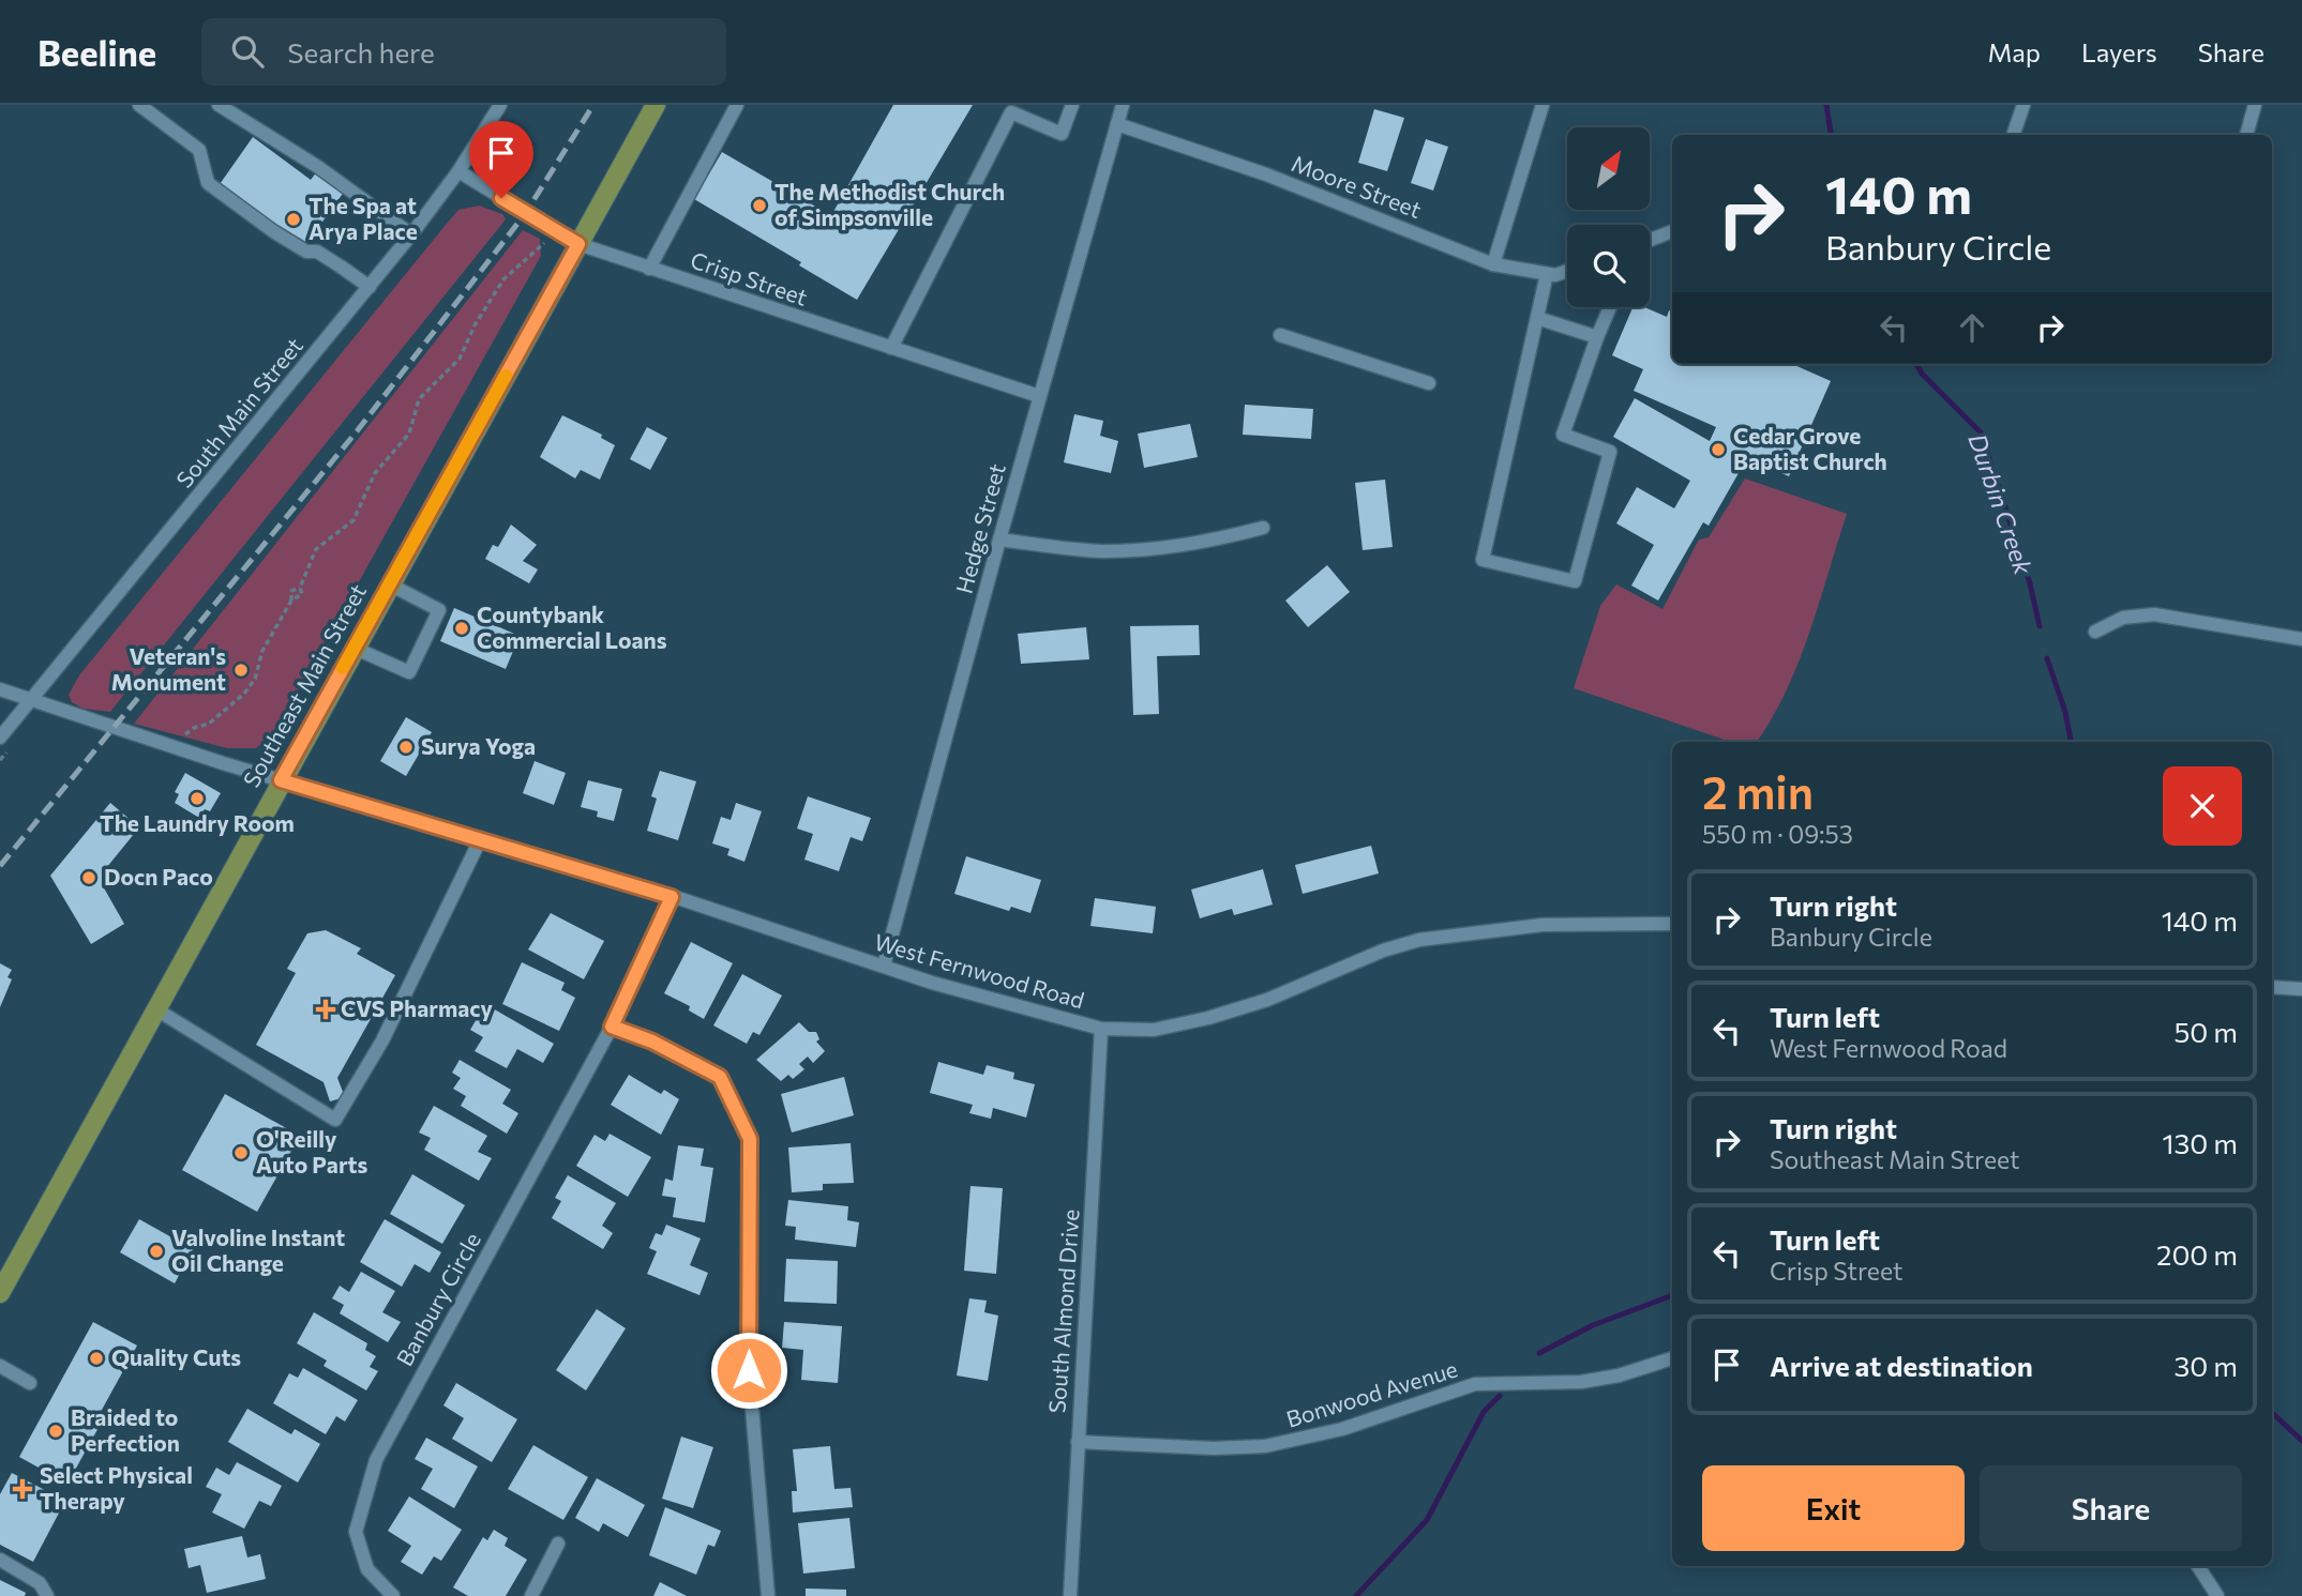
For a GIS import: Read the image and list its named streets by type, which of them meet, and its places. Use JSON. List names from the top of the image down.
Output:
{
  "streets": {
    "main road": ["Southeast Main Street"],
    "street": [
      "Moore Street",
      "Crisp Street",
      "South Main Street",
      "Hedge Street",
      "West Fernwood Road",
      "Banbury Circle",
      "South Almond Drive",
      "Bonwood Avenue"
    ]
  },
  "crossings": [
    ["Moore Street", "Hedge Street"],
    ["Crisp Street", "South Main Street"],
    ["Crisp Street", "Hedge Street"],
    ["Crisp Street", "Southeast Main Street"],
    ["South Main Street", "West Fernwood Road"],
    ["Hedge Street", "West Fernwood Road"],
    ["Southeast Main Street", "West Fernwood Road"],
    ["West Fernwood Road", "Banbury Circle"],
    ["West Fernwood Road", "South Almond Drive"],
    ["South Almond Drive", "Bonwood Avenue"]
  ],
  "water": ["Durbin Creek"],
  "places": {
    "other": [
      "The Methodist Church of Simpsonville",
      "The Spa at Arya Place",
      "Cedar Grove Baptist Church",
      "Countybank Commercial Loans",
      "Veteran's Monument",
      "Surya Yoga",
      "The Laundry Room",
      "Docn Paco",
      "O'Reilly Auto Parts",
      "Valvoline Instant Oil Change",
      "Quality Cuts",
      "Braided to Perfection"
    ],
    "health": ["CVS Pharmacy", "Select Physical Therapy"]
  },
  "north": "top right",
  "page": {
    "header": "Beeline",
    "search": "Search here",
    "nav": ["Map", "Layers", "Share"],
    "turn": ["140 m", "Banbury Circle"],
    "heading": ["2 min", "550 m · 09:53"],
    "list": [
      {
        "name": "Turn right",
        "note": "Banbury Circle",
        "value": "140 m"
      },
      {
        "name": "Turn left",
        "note": "West Fernwood Road",
        "value": "50 m"
      },
      {
        "name": "Turn right",
        "note": "Southeast Main Street",
        "value": "130 m"
      },
      {
        "name": "Turn left",
        "note": "Crisp Street",
        "value": "200 m"
      },
      {
        "name": "Arrive at destination",
        "value": "30 m"
      }
    ],
    "buttons": ["Exit", "Share"]
  }
}
